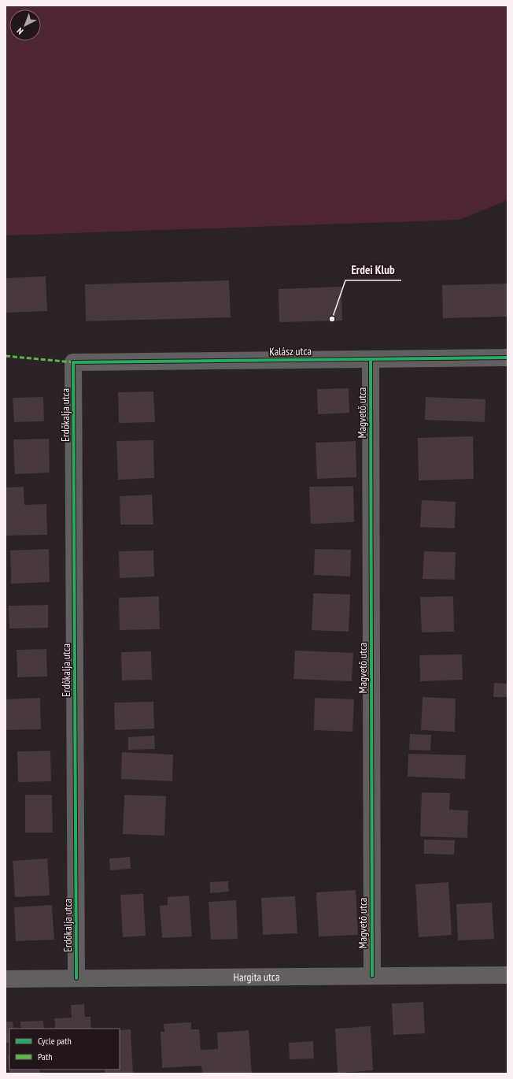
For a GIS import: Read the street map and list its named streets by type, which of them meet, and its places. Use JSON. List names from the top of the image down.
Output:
{
  "streets": {
    "street": [
      "Kalász utca",
      "Magvető utca",
      "Erdőkalja utca",
      "Hargita utca"
    ]
  },
  "crossings": [
    ["Kalász utca", "Magvető utca"],
    ["Kalász utca", "Erdőkalja utca"],
    ["Magvető utca", "Hargita utca"],
    ["Erdőkalja utca", "Hargita utca"]
  ],
  "places": ["Erdei Klub"],
  "legend": ["Cycle path", "Path"],
  "north": "bottom left"
}
